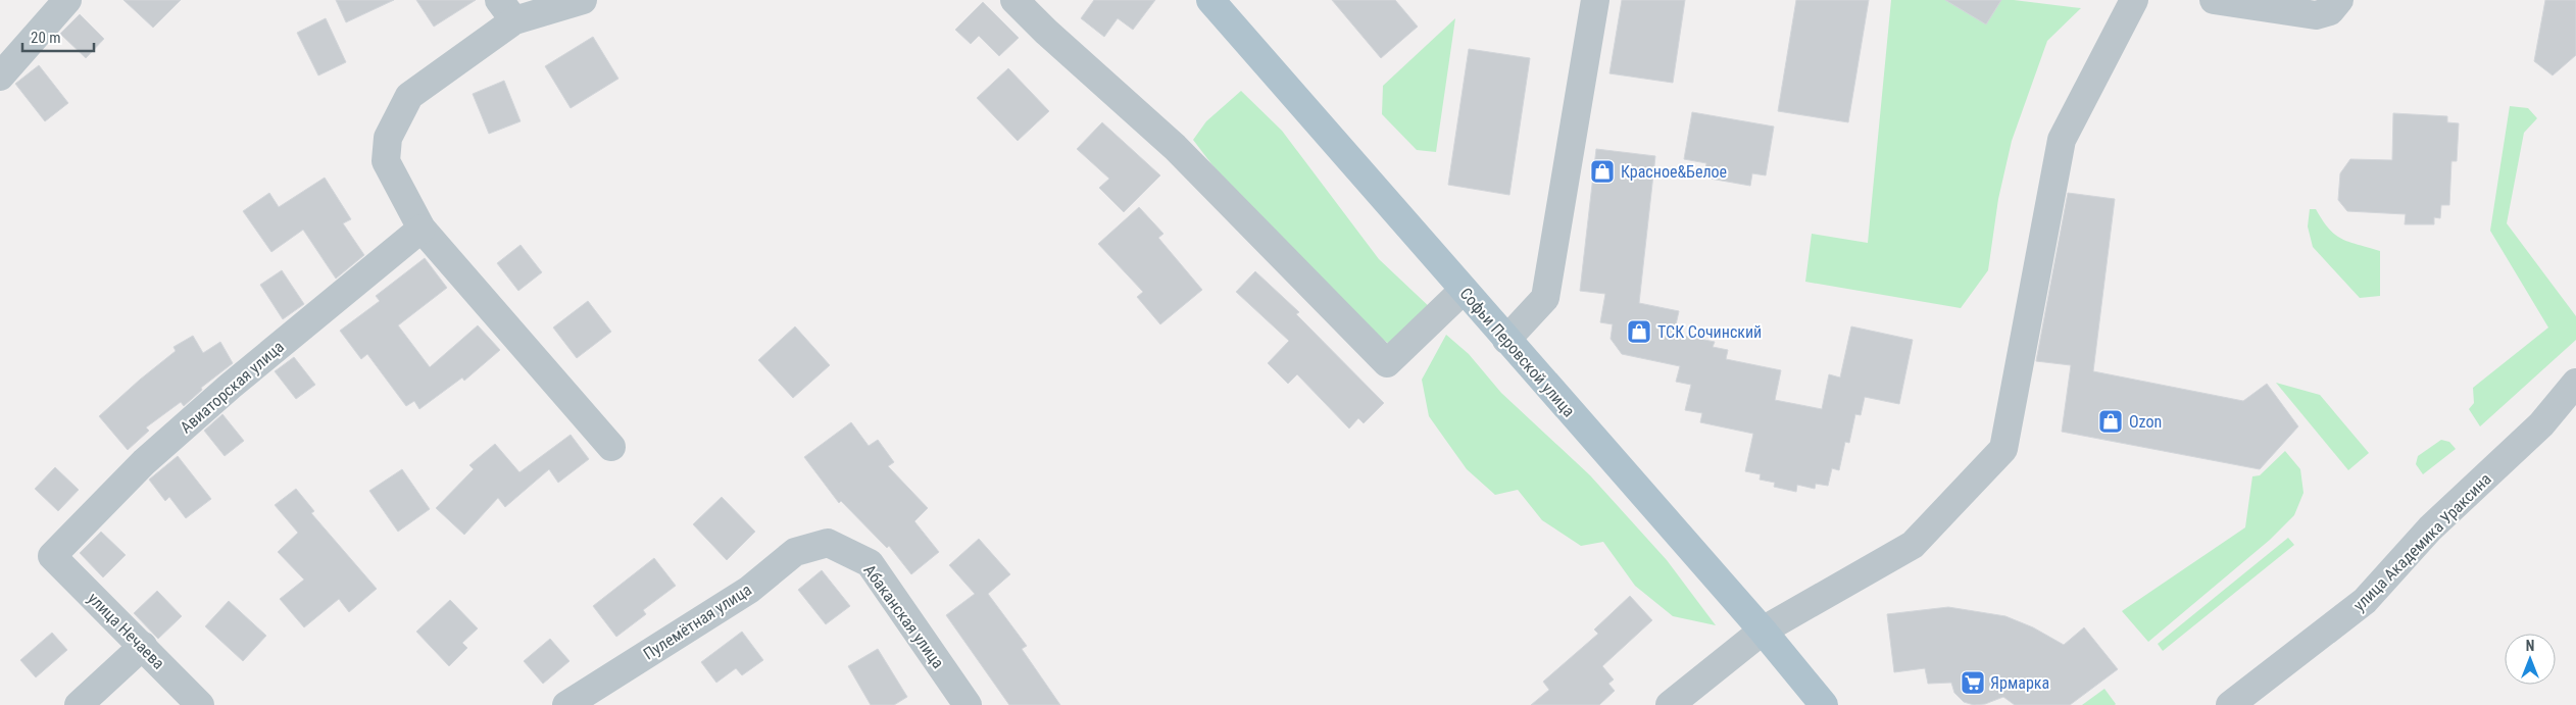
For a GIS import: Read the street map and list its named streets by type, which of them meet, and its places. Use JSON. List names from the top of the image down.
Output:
{
  "streets": {
    "main road": ["Софьи Перовской улица"],
    "street": [
      "Авиаторская улица",
      "улица Академика Ураксина",
      "Абаканская улица",
      "Пулемётная улица",
      "улица Нечаева"
    ]
  },
  "crossings": [
    ["Авиаторская улица", "улица Нечаева"],
    ["Абаканская улица", "Пулемётная улица"]
  ],
  "places": {
    "shop": ["Красное&Белое", "ТСК Сочинский", "Ozon"],
    "supermarket": ["Ярмарка"]
  },
  "scale_bar": "20 m",
  "north": "top"
}
